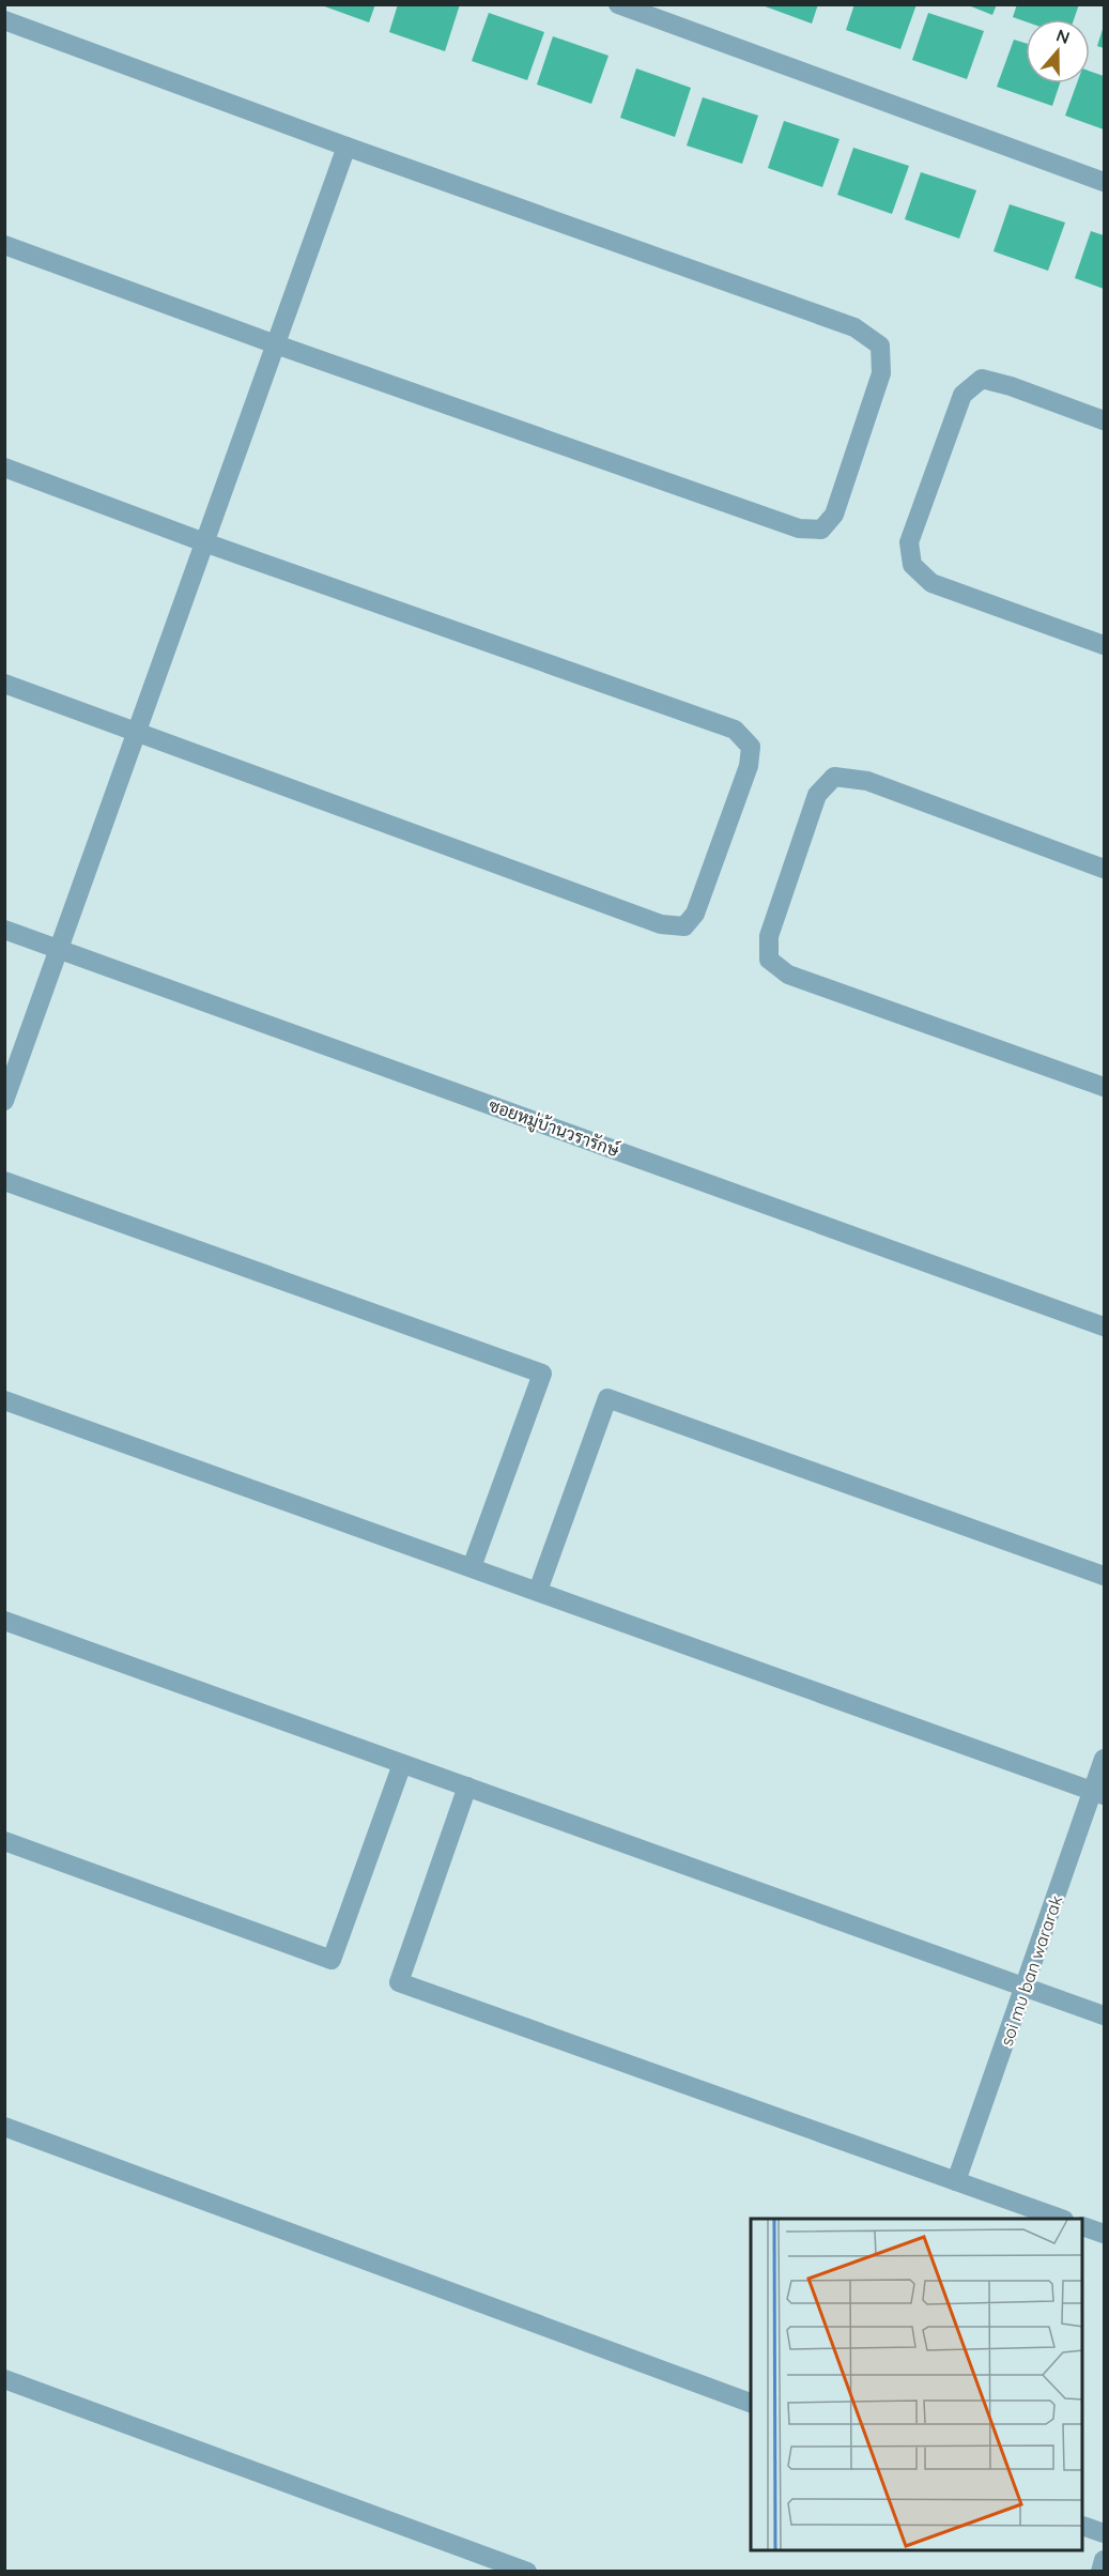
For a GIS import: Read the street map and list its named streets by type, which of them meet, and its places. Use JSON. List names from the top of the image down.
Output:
{
  "streets": {
    "street": ["ซอยหมู่บ้านวรารักษ์", "soi mu ban wararak"]
  },
  "north": "top"
}
